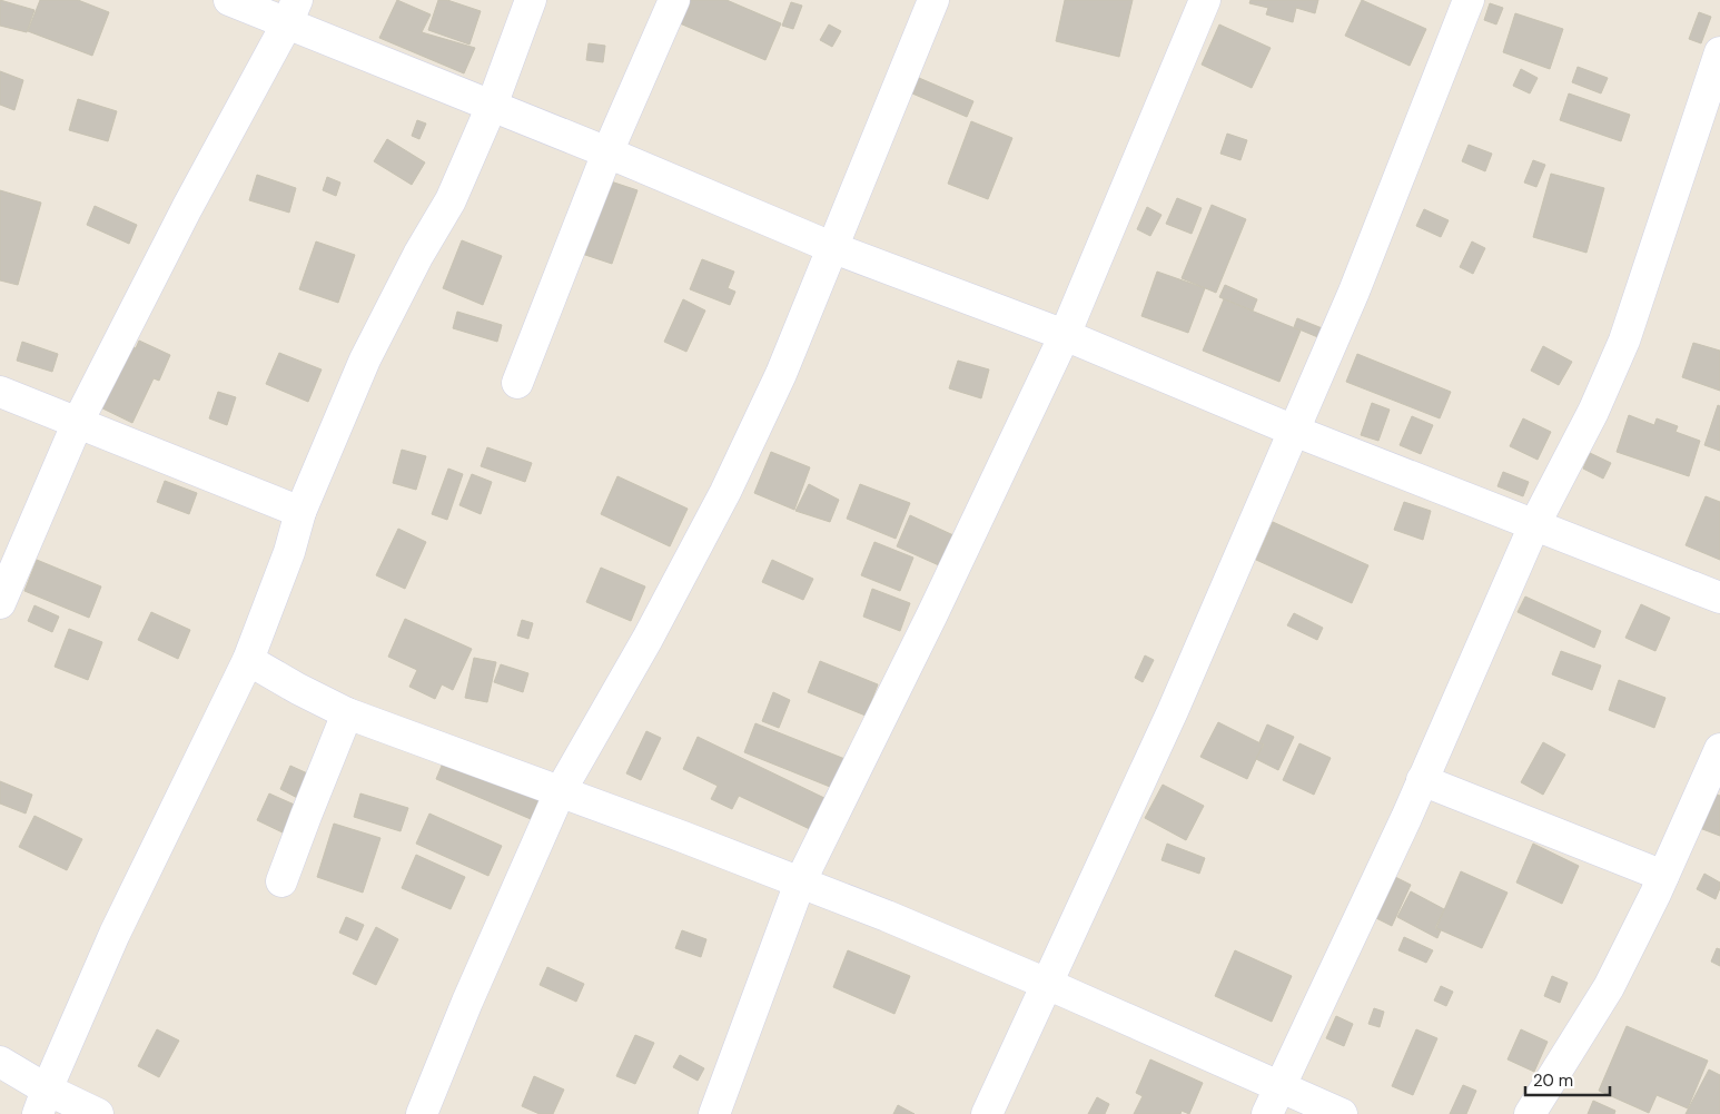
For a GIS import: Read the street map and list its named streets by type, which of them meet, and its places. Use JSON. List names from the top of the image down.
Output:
{
  "scale_bar": "20 m"
}
